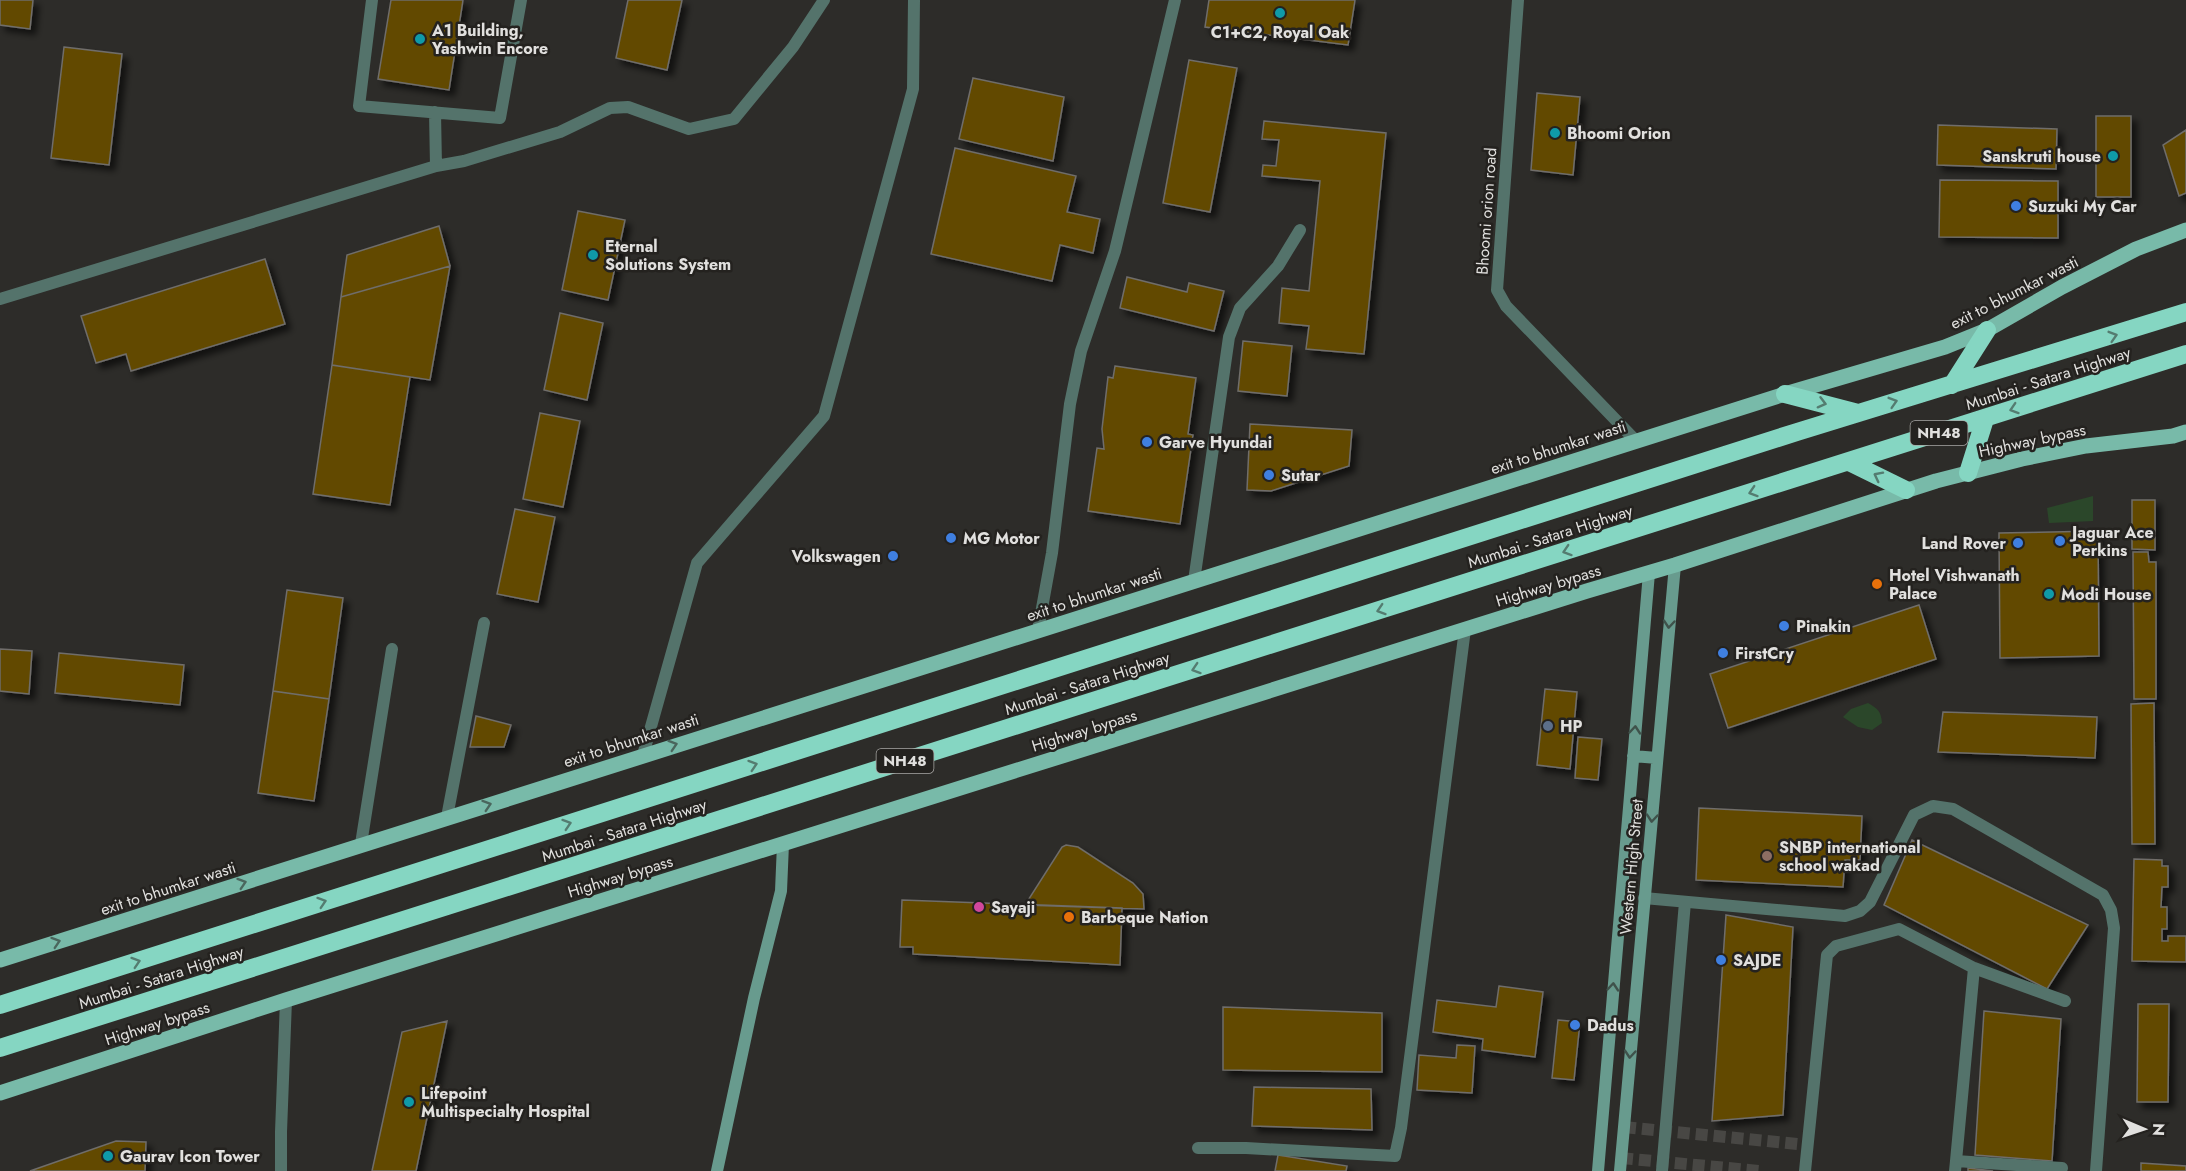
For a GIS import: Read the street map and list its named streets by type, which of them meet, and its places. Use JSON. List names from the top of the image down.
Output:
{
  "streets": {
    "highway": ["Mumbai - Satara Highway", "NH48"],
    "main road": ["exit to bhumkar wasti", "Highway bypass"],
    "street": ["Bhoomi orion road", "Western High Street"]
  },
  "crossings": [
    ["Bhoomi orion road", "exit to bhumkar wasti"],
    ["Highway bypass", "Western High Street"]
  ],
  "one_way": ["exit to bhumkar wasti"],
  "places": [
    "C1+C2, Royal Oak",
    "A1 Building, Yashwin Encore",
    "Bhoomi Orion",
    "Sanskruti house",
    "Suzuki My Car",
    "Eternal Solutions System",
    "Garve Hyundai",
    "Sutar",
    "MG Motor",
    "Jaguar Ace Perkins",
    "Land Rover",
    "Volkswagen",
    "Hotel Vishwanath Palace",
    "Modi House",
    "Pinakin",
    "FirstCry",
    "HP",
    "SNBP international school wakad",
    "Sayaji",
    "Barbeque Nation",
    "SAJDE",
    "Dadus",
    "Lifepoint Multispecialty Hospital",
    "Gaurav Icon Tower"
  ],
  "north": "right"
}
